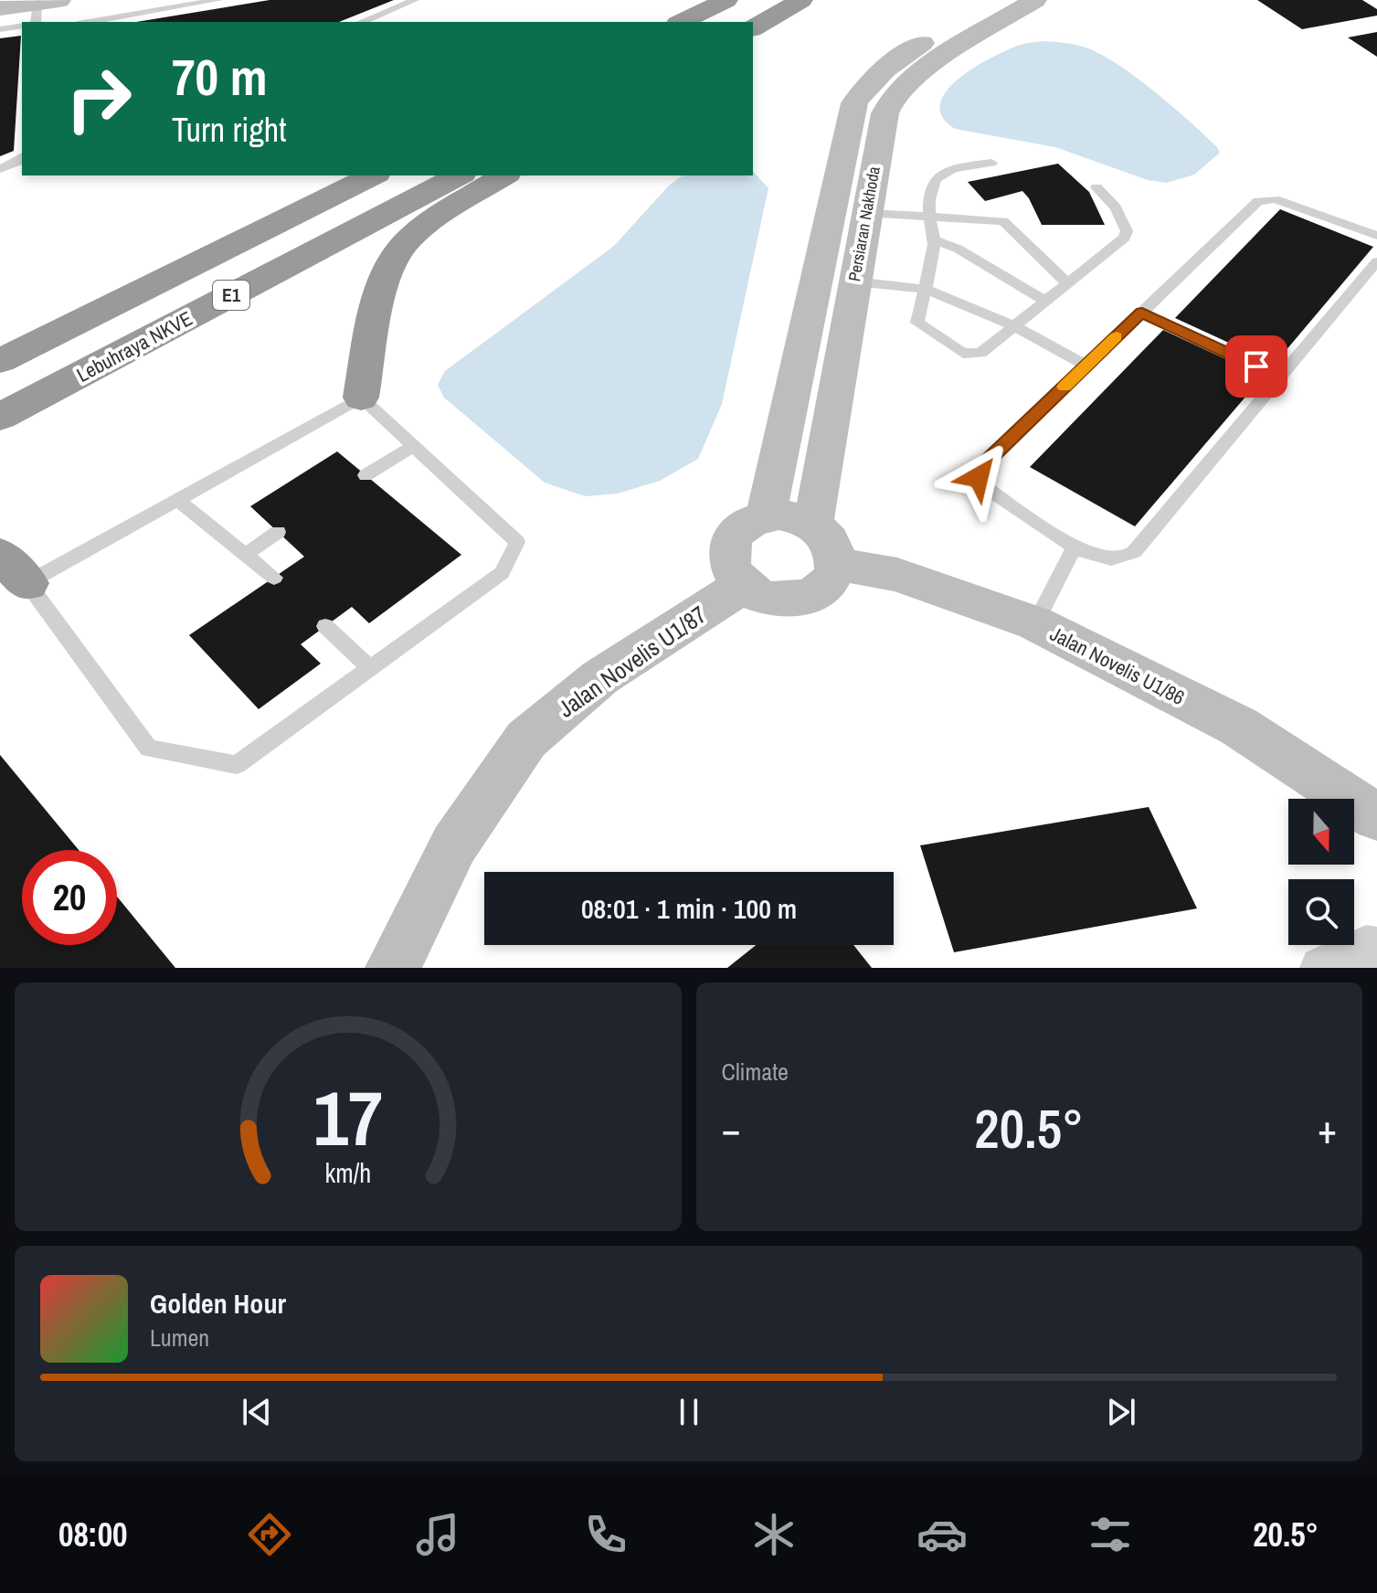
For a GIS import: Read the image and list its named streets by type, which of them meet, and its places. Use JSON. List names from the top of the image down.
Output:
{
  "streets": {
    "highway": ["E1", "Lebuhraya NKVE"],
    "street": ["Persiaran Nakhoda", "Jalan Novelis U1/87", "Jalan Novelis U1/86"]
  },
  "crossings": [
    ["Persiaran Nakhoda", "Jalan Novelis U1/87"],
    ["Persiaran Nakhoda", "Jalan Novelis U1/86"],
    ["Jalan Novelis U1/87", "Jalan Novelis U1/86"]
  ],
  "north": "bottom",
  "page": {
    "turn": ["70 m", "Turn right"],
    "limit": "20",
    "trip": "08:01 · 1 min · 100 m",
    "tile": "Climate",
    "heat": ["−", "20.5°", "+"],
    "song": ["Golden Hour", "Lumen"],
    "tabs": ["08:00", "20.5°"],
    "gauge": ["17", "km/h"]
  }
}
